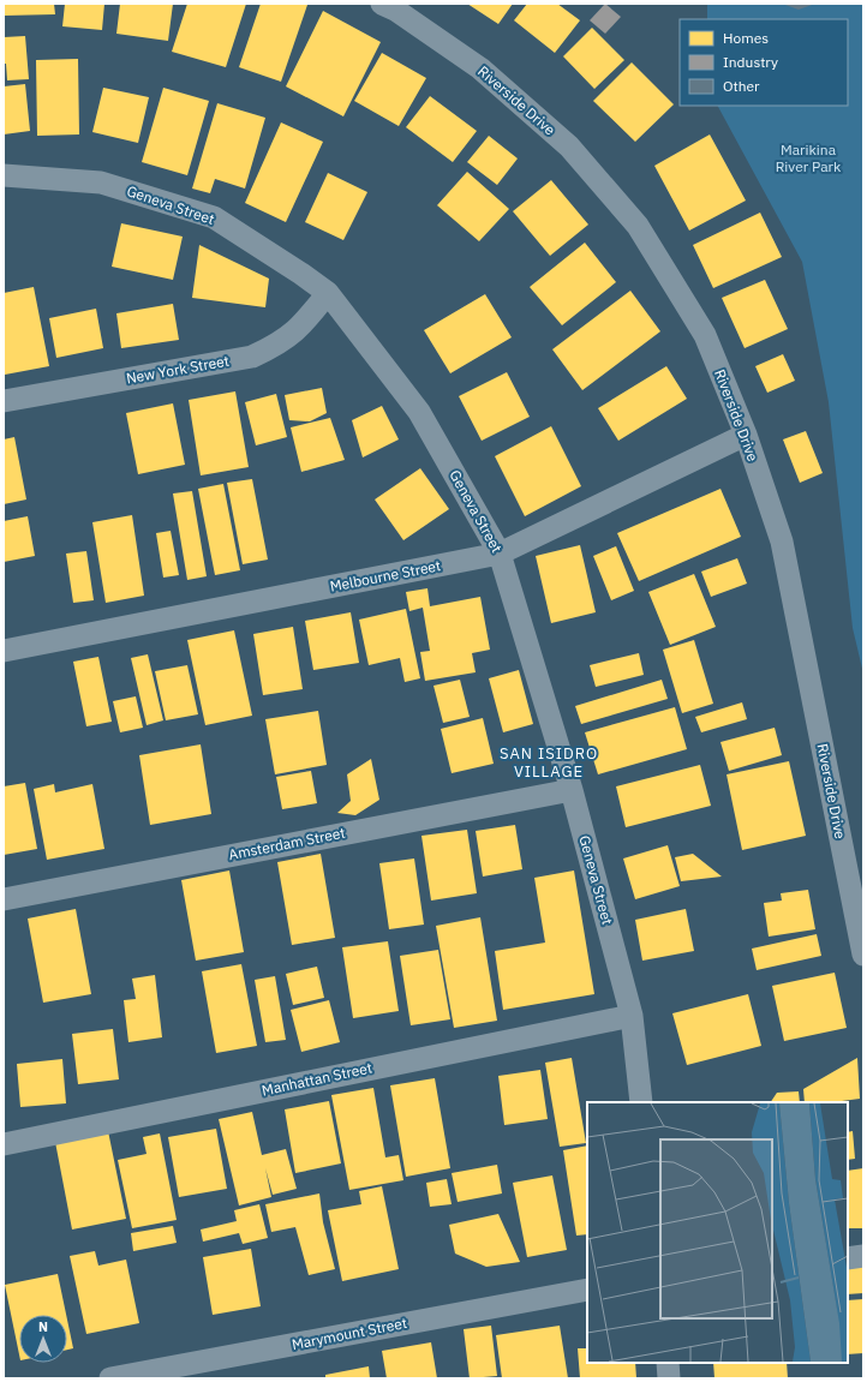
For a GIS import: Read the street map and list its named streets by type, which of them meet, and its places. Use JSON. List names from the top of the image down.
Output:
{
  "streets": {
    "street": [
      "Riverside Drive",
      "Geneva Street",
      "New York Street",
      "Melbourne Street",
      "Amsterdam Street",
      "Manhattan Street",
      "Marymount Street"
    ]
  },
  "crossings": [
    ["Riverside Drive", "Melbourne Street"],
    ["Geneva Street", "New York Street"],
    ["Geneva Street", "Melbourne Street"],
    ["Geneva Street", "Amsterdam Street"],
    ["Geneva Street", "Manhattan Street"]
  ],
  "districts": ["SAN ISIDRO VILLAGE"],
  "parks": ["Marikina River Park"],
  "legend": ["Homes", "Industry", "Other"],
  "north": "top"
}
